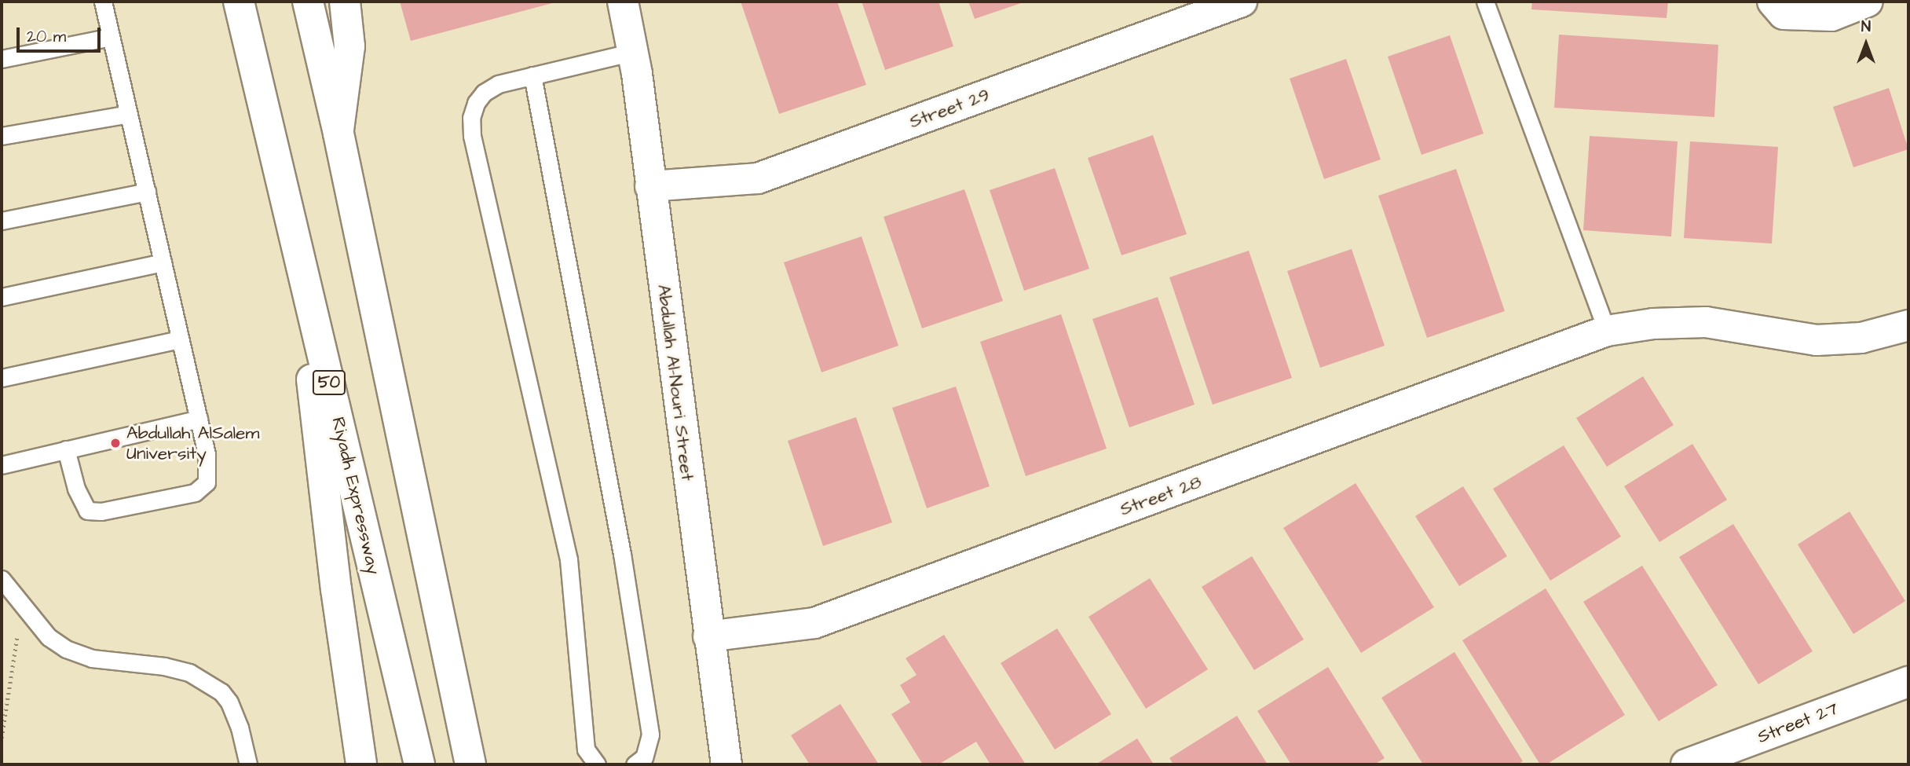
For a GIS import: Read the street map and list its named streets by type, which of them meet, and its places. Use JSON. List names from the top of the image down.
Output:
{
  "streets": {
    "main road": [
      "Street 29",
      "50",
      "Abdullah Al-Nouri Street",
      "Riyadh Expressway",
      "Street 28",
      "Street 27"
    ]
  },
  "crossings": [
    ["Street 29", "Abdullah Al-Nouri Street"],
    ["Abdullah Al-Nouri Street", "Street 28"]
  ],
  "places": ["Abdullah AlSalem University"],
  "scale_bar": "20 m",
  "north": "top"
}
